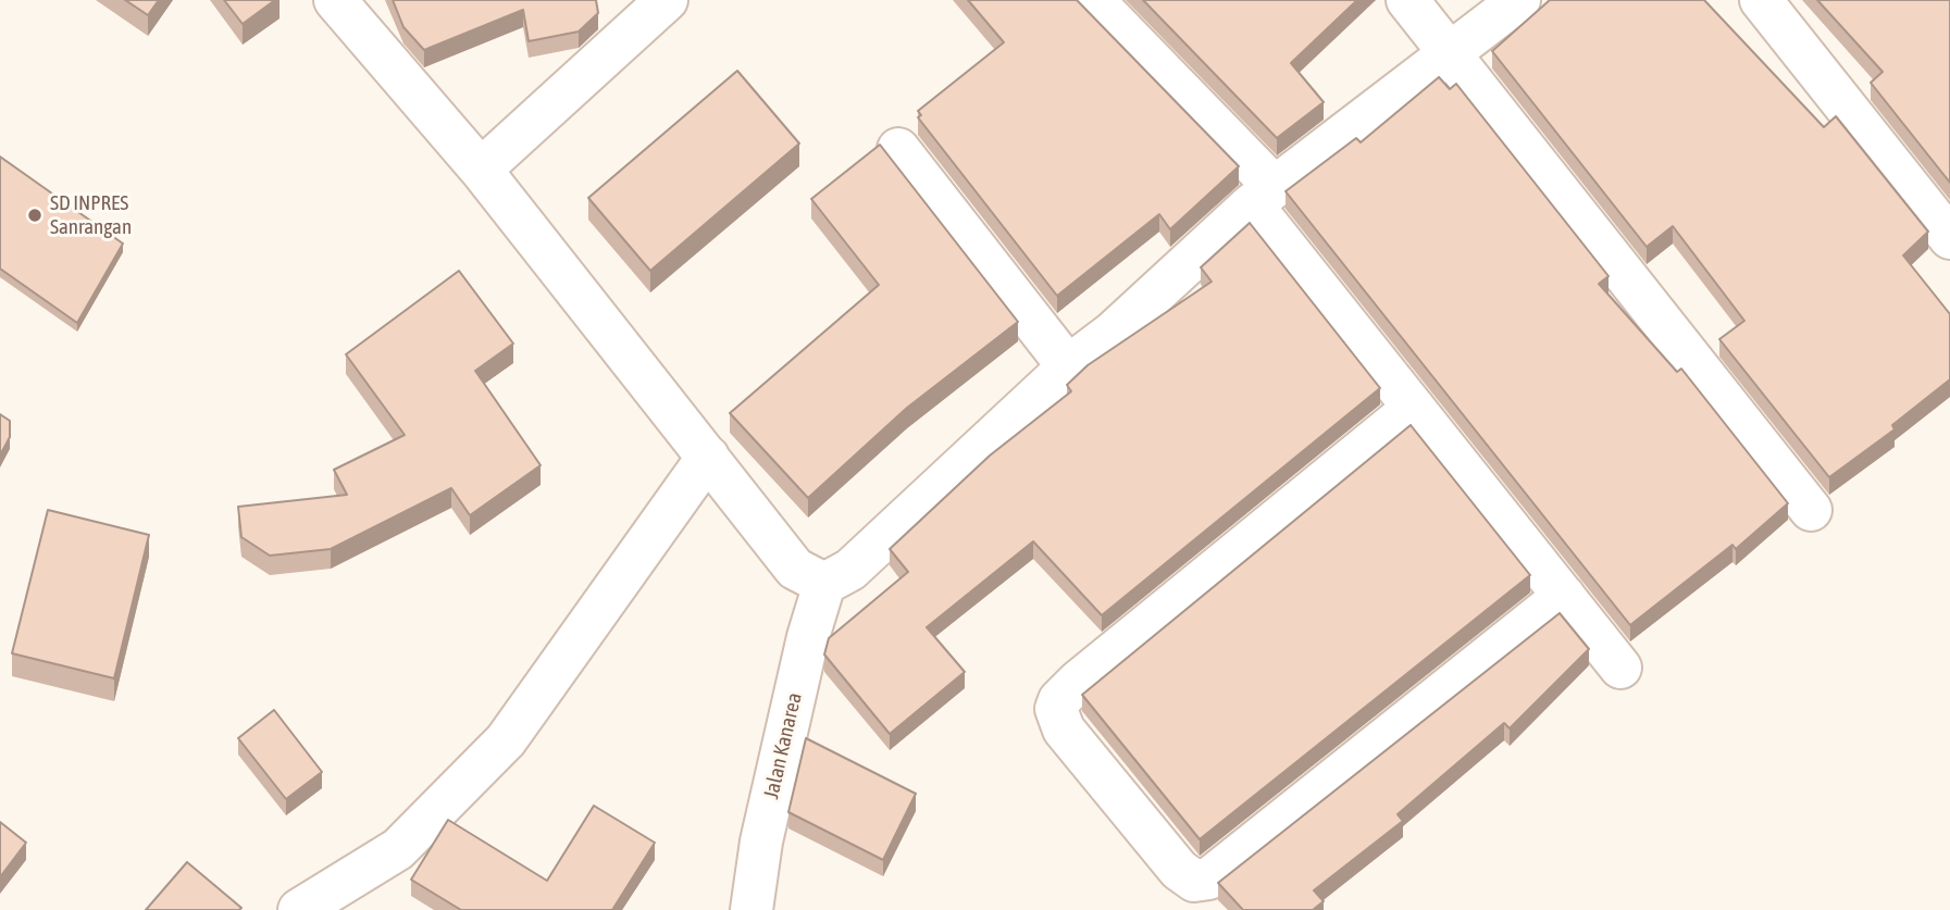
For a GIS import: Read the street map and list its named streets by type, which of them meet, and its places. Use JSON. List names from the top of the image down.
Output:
{
  "streets": {
    "street": ["Jalan Kanarea"]
  },
  "places": ["SD INPRES Sanrangan"]
}
